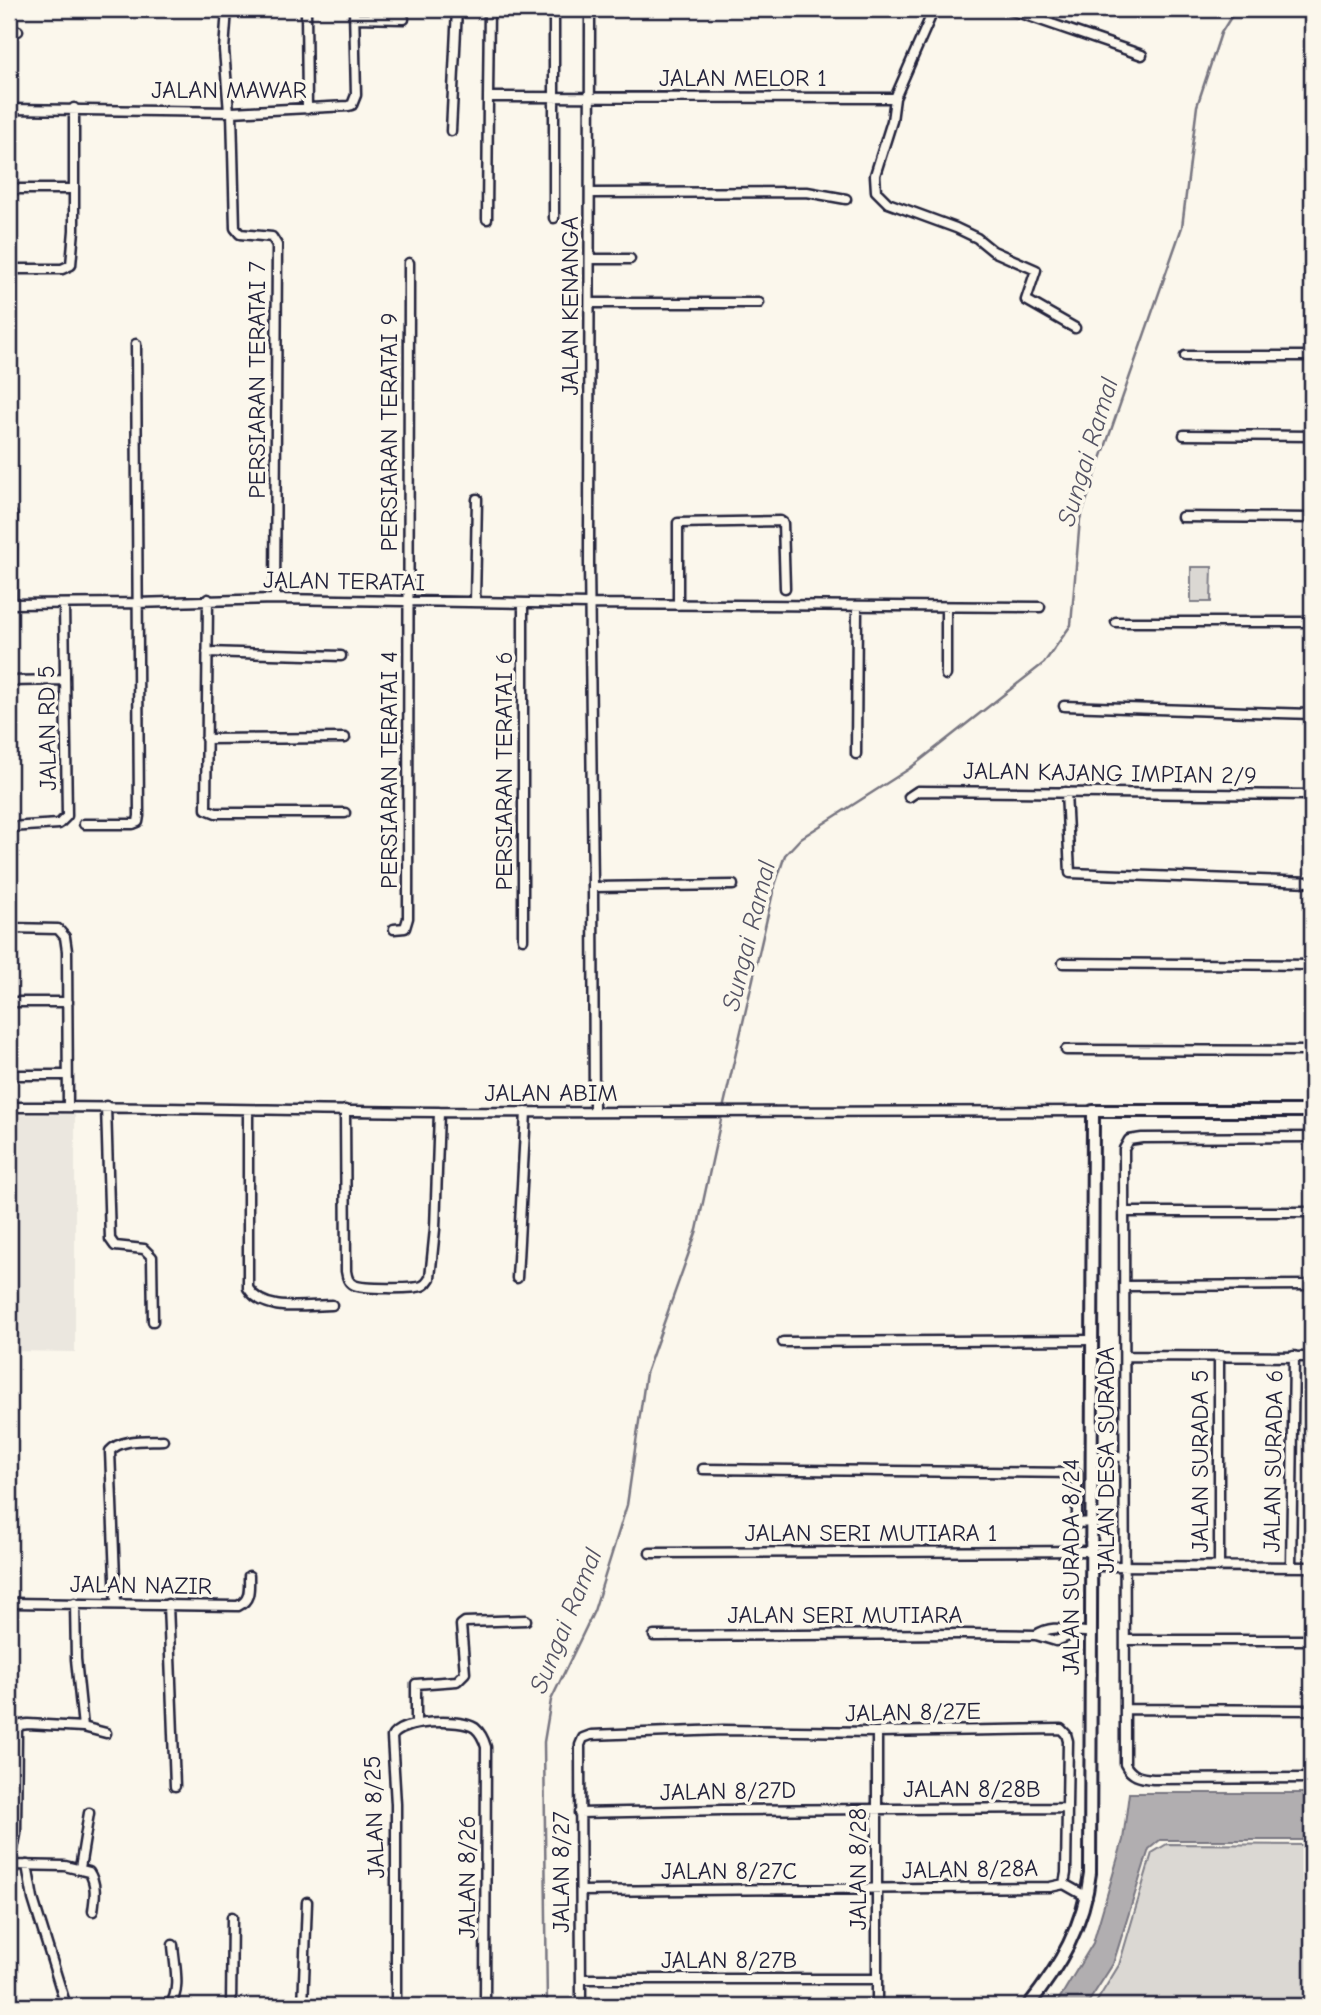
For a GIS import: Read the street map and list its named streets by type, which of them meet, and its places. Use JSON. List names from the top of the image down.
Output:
{
  "streets": {
    "street": [
      "JALAN MELOR 1",
      "JALAN MAWAR",
      "JALAN KENANGA",
      "PERSIARAN TERATAI 7",
      "PERSIARAN TERATAI 9",
      "JALAN TERATAI",
      "JALAN RD 5",
      "PERSIARAN TERATAI 4",
      "PERSIARAN TERATAI 6",
      "JALAN KAJANG IMPIAN 2/9",
      "JALAN ABIM",
      "JALAN DESA SURADA",
      "JALAN SURADA 5",
      "JALAN SURADA 6",
      "JALAN SERI MUTIARA 1",
      "JALAN SURADA 8/24",
      "JALAN NAZIR",
      "JALAN SERI MUTIARA",
      "JALAN 8/27E",
      "JALAN 8/28B",
      "JALAN 8/27D",
      "JALAN 8/25",
      "JALAN 8/28",
      "JALAN 8/28A",
      "JALAN 8/27C",
      "JALAN 8/27",
      "JALAN 8/26",
      "JALAN 8/27B"
    ]
  },
  "crossings": [
    ["JALAN MELOR 1", "JALAN KENANGA"],
    ["JALAN MAWAR", "PERSIARAN TERATAI 7"],
    ["JALAN KENANGA", "JALAN TERATAI"],
    ["JALAN KENANGA", "JALAN ABIM"],
    ["PERSIARAN TERATAI 7", "JALAN TERATAI"],
    ["PERSIARAN TERATAI 9", "JALAN TERATAI"],
    ["PERSIARAN TERATAI 9", "PERSIARAN TERATAI 4"],
    ["JALAN TERATAI", "JALAN RD 5"],
    ["JALAN TERATAI", "PERSIARAN TERATAI 4"],
    ["JALAN TERATAI", "PERSIARAN TERATAI 6"],
    ["JALAN ABIM", "JALAN SURADA 8/24"],
    ["JALAN SERI MUTIARA 1", "JALAN SURADA 8/24"],
    ["JALAN SURADA 8/24", "JALAN SERI MUTIARA"],
    ["JALAN 8/27E", "JALAN 8/28B"],
    ["JALAN 8/27E", "JALAN 8/28"],
    ["JALAN 8/27E", "JALAN 8/28A"],
    ["JALAN 8/27E", "JALAN 8/27"],
    ["JALAN 8/28B", "JALAN 8/27D"],
    ["JALAN 8/28B", "JALAN 8/28"],
    ["JALAN 8/27D", "JALAN 8/28"],
    ["JALAN 8/27D", "JALAN 8/27"],
    ["JALAN 8/25", "JALAN 8/26"],
    ["JALAN 8/28", "JALAN 8/28A"],
    ["JALAN 8/28", "JALAN 8/27C"],
    ["JALAN 8/28", "JALAN 8/27B"],
    ["JALAN 8/28A", "JALAN 8/27C"],
    ["JALAN 8/27C", "JALAN 8/27"],
    ["JALAN 8/27", "JALAN 8/27B"]
  ],
  "water": ["Sungai Ramal"]
}
